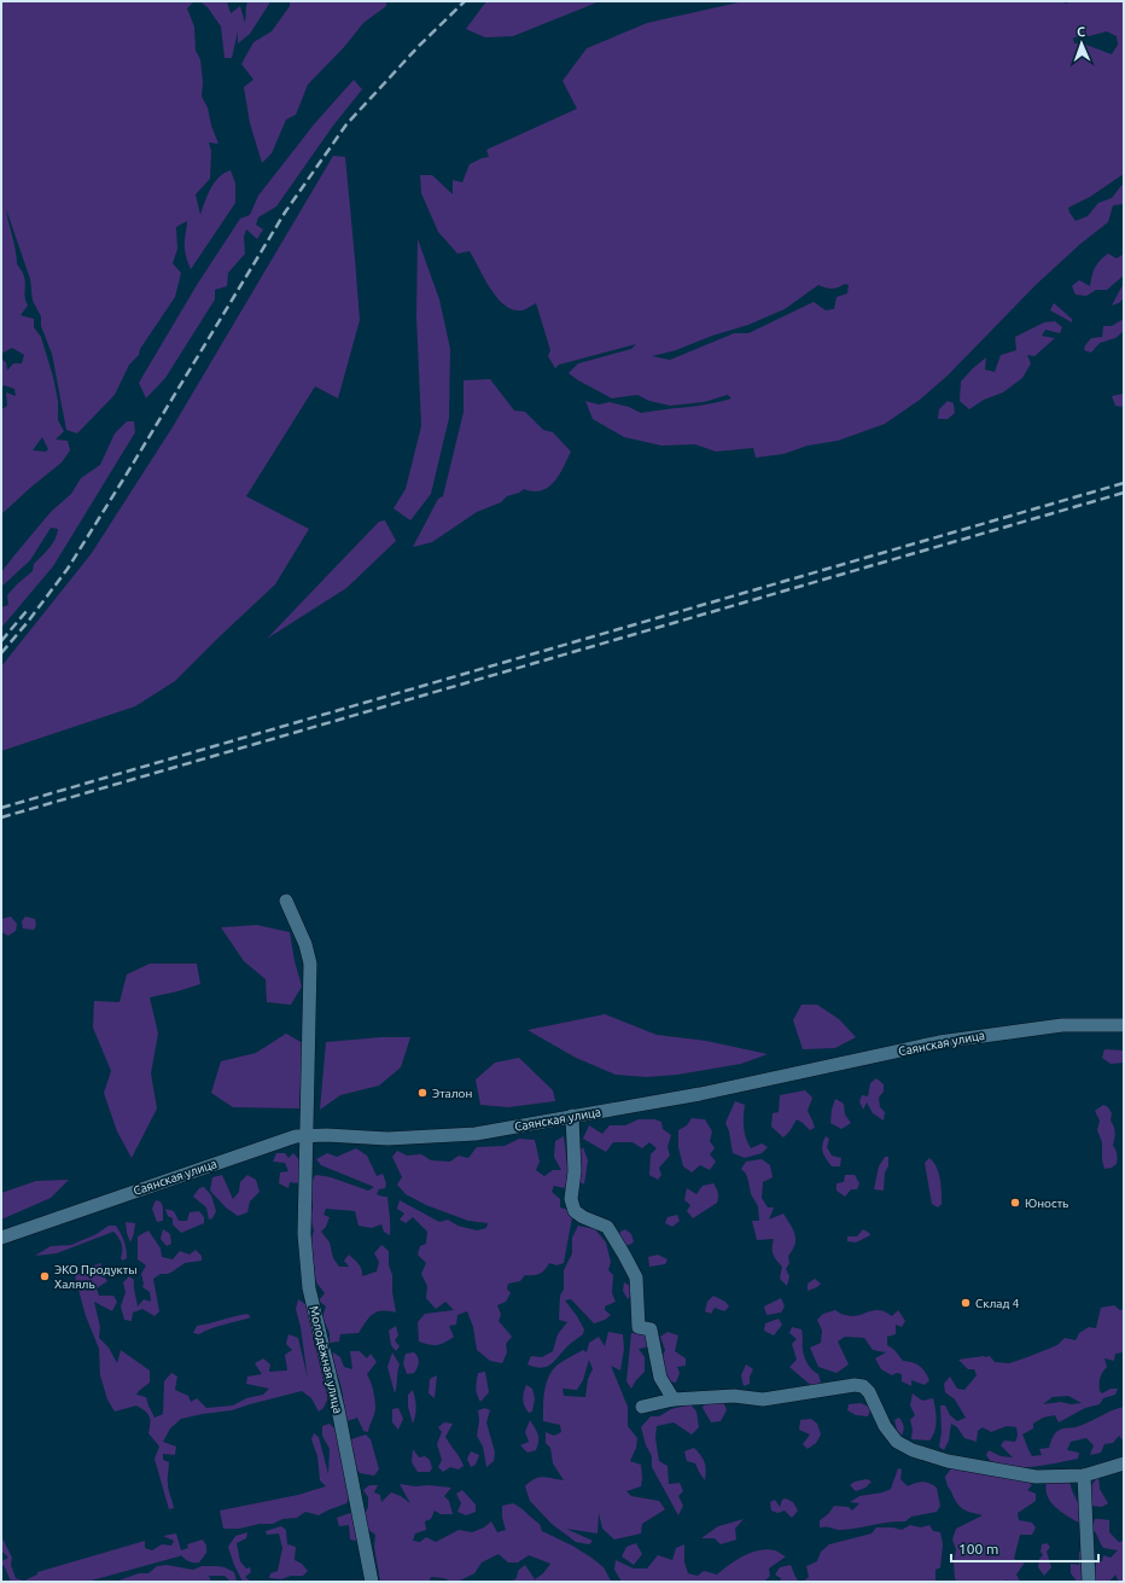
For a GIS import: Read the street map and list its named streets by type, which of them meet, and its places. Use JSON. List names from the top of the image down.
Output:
{
  "streets": {
    "street": ["Саянская улица", "Молодёжная улица"]
  },
  "crossings": [
    ["Саянская улица", "Молодёжная улица"]
  ],
  "places": [
    "Эталон",
    "Юность",
    "ЭКО Продукты Халяль",
    "Склад 4"
  ],
  "scale_bar": "100 m",
  "north": "top"
}
